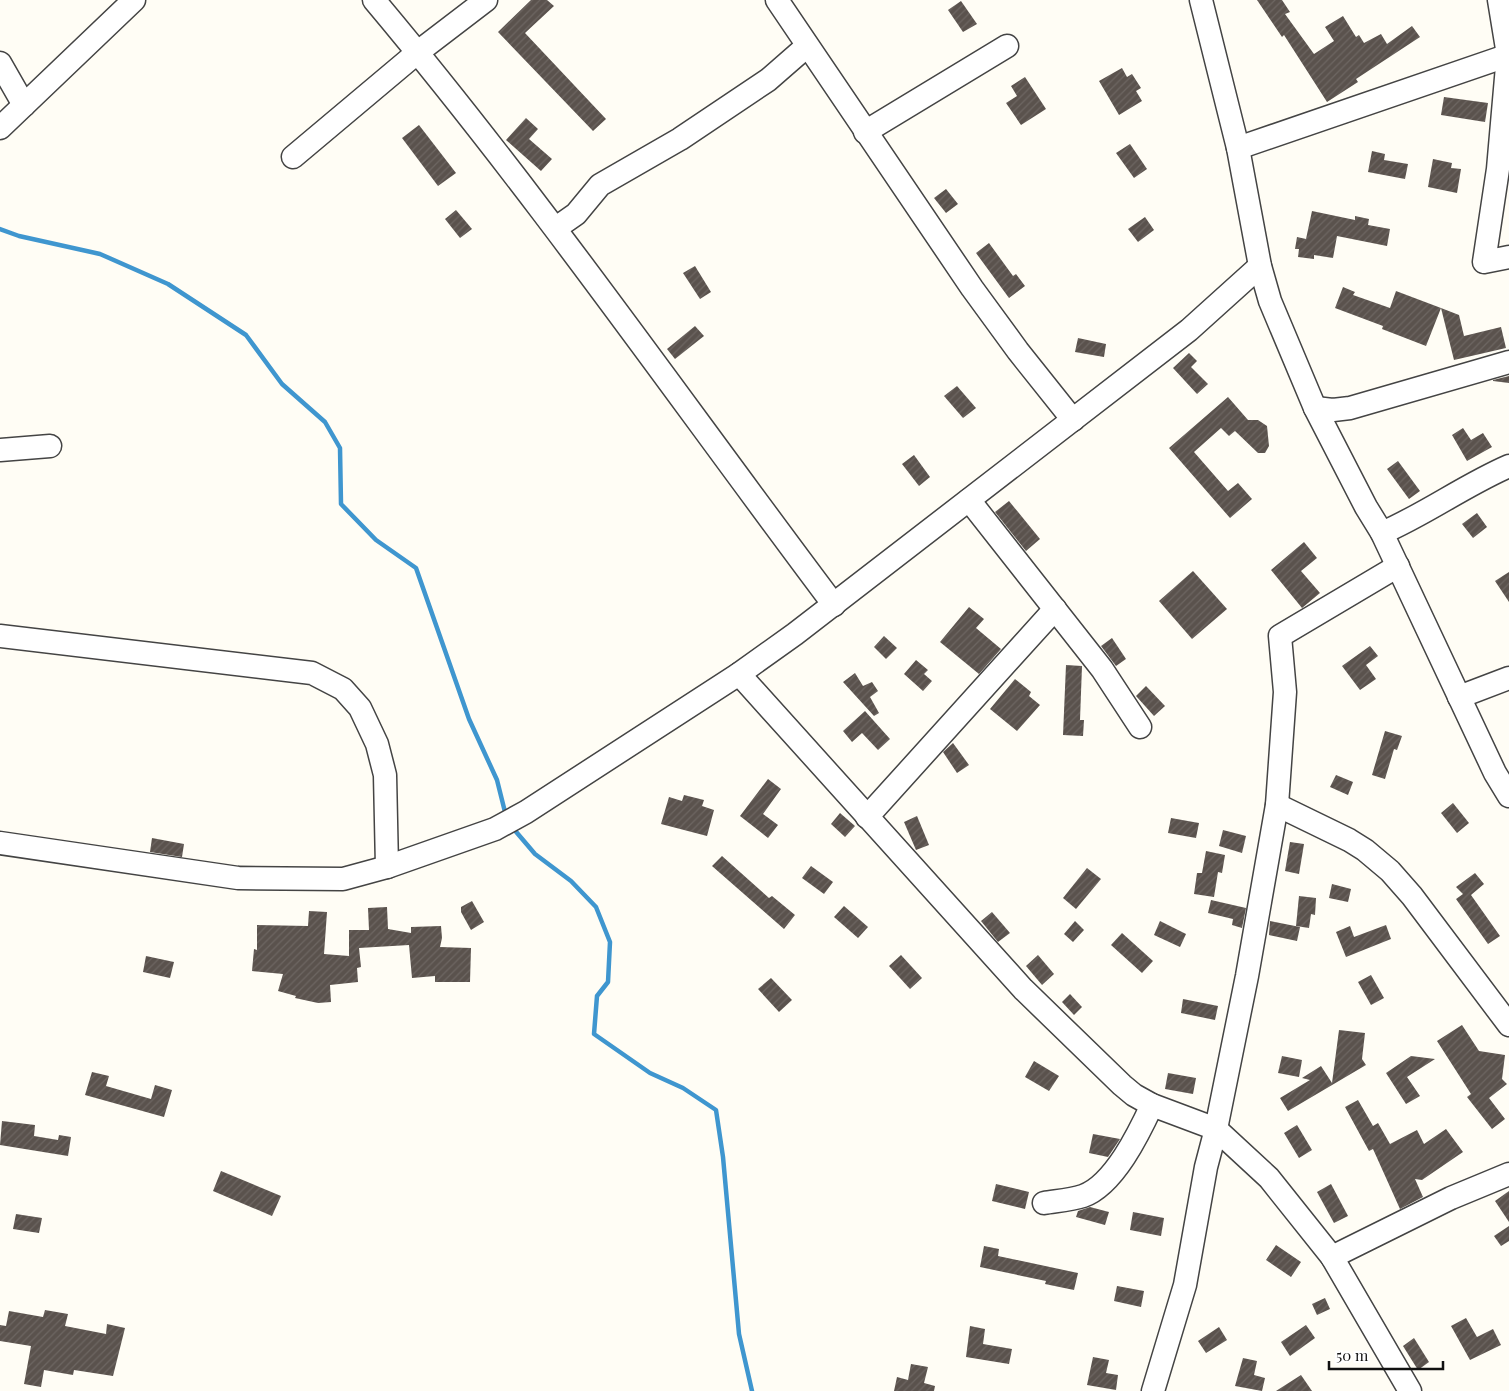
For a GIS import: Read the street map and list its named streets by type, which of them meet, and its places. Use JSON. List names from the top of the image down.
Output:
{
  "scale_bar": "50 m"
}
